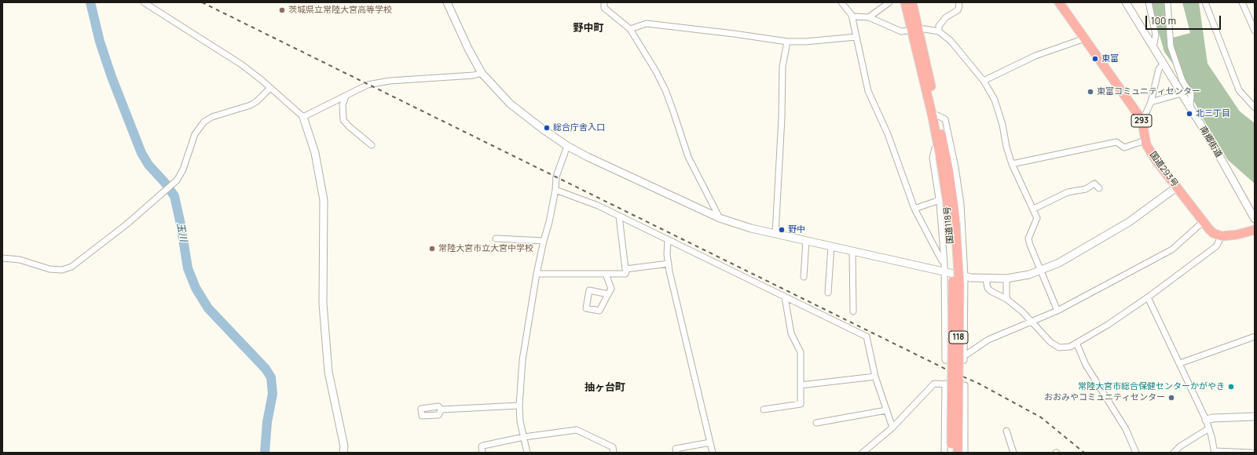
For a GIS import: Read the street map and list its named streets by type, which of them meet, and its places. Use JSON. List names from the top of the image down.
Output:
{
  "streets": {
    "highway": [
      "293",
      "国道293号",
      "国道118号",
      "118"
    ],
    "street": ["南郷街道"]
  },
  "districts": ["野中町", "抽ヶ台町"],
  "water": ["玉川"],
  "places": [
    "茨城県立常陸大宮高等学校",
    "東富",
    "東富コミュニティセンター",
    "北三丁目",
    "総合庁舎入口",
    "野中",
    "常陸大宮市立大宮中学校",
    "常陸大宮市総合保健センターかがやき",
    "おおみやコミュニティセンター"
  ],
  "scale_bar": "100 m"
}
